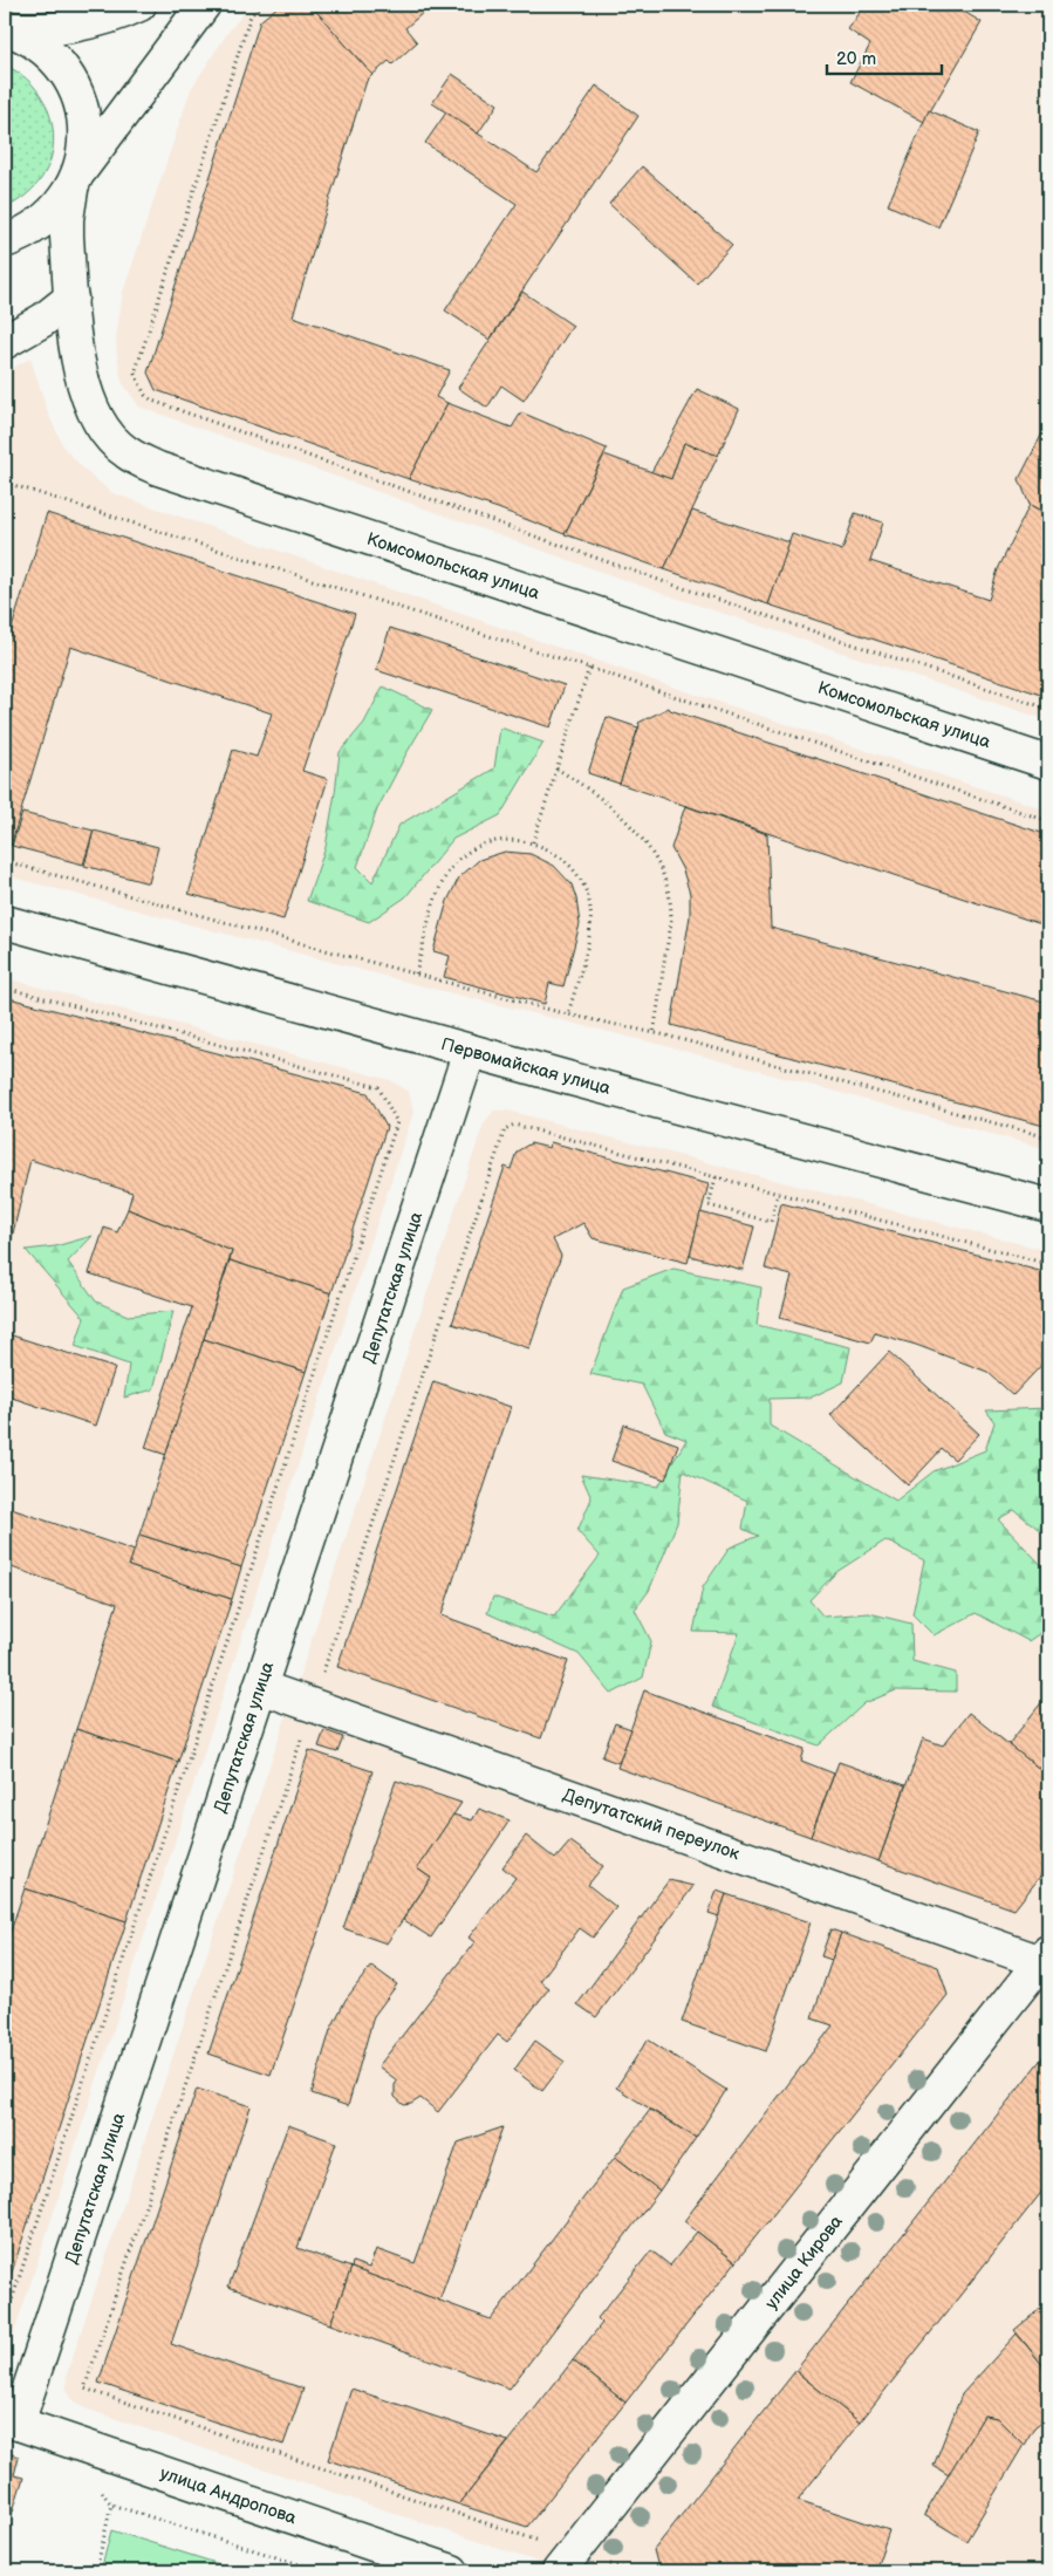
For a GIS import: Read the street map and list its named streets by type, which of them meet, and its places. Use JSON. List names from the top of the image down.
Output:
{
  "streets": {
    "street": [
      "Комсомольская улица",
      "Первомайская улица",
      "Депутатская улица",
      "Депутатский переулок",
      "улица Кирова",
      "улица Андропова"
    ]
  },
  "crossings": [
    ["Первомайская улица", "Депутатская улица"],
    ["Депутатская улица", "Депутатский переулок"],
    ["Депутатская улица", "улица Андропова"],
    ["Депутатский переулок", "улица Кирова"]
  ],
  "scale_bar": "20 m"
}
